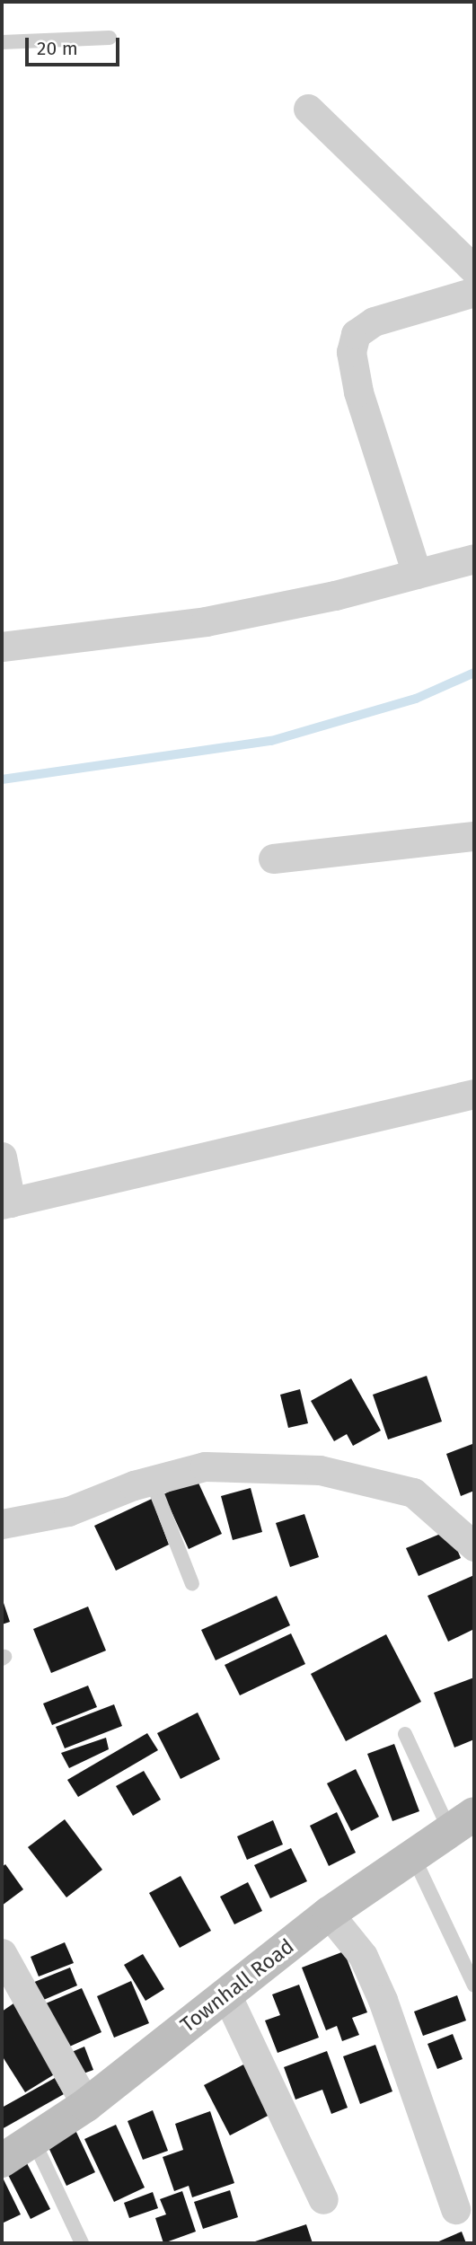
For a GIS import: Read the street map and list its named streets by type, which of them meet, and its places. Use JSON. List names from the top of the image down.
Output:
{
  "streets": {
    "main road": ["Townhall Road"]
  },
  "scale_bar": "20 m"
}
